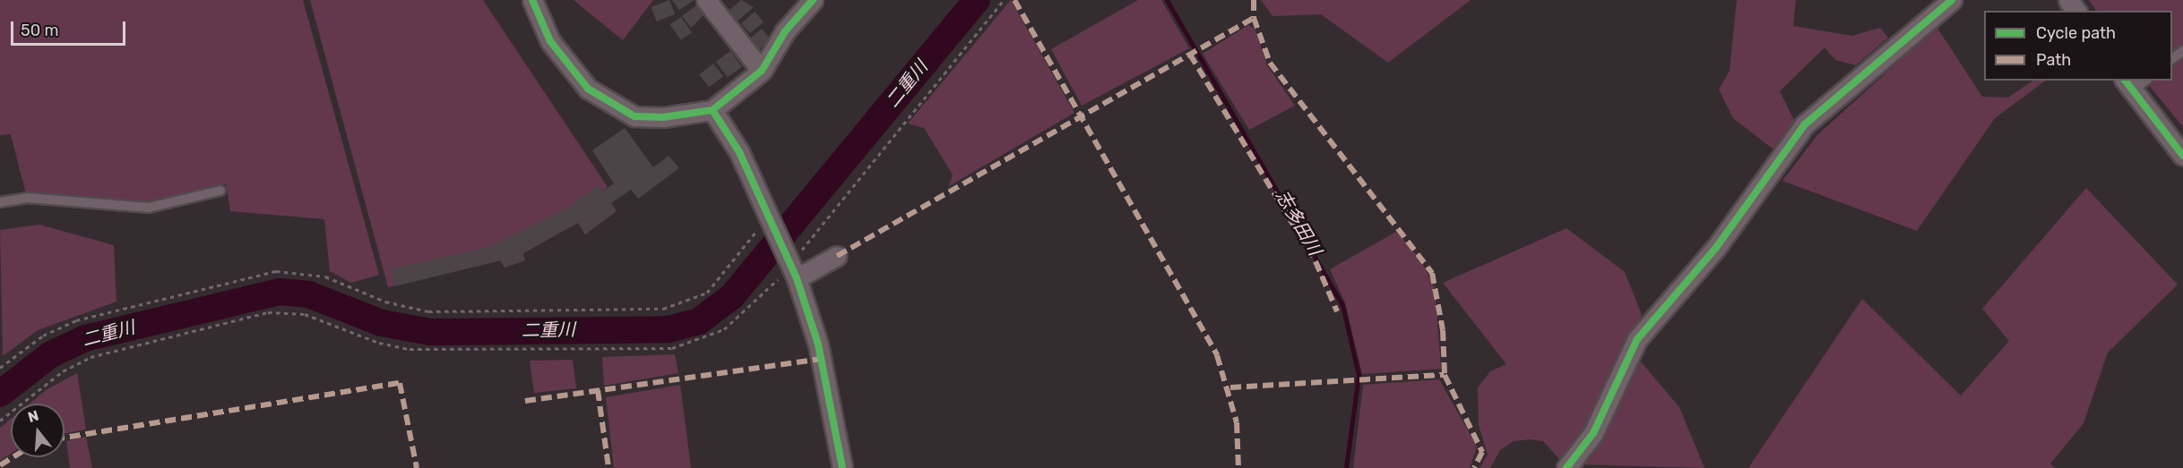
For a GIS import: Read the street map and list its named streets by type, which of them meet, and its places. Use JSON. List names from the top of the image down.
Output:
{
  "water": ["二重川", "志多田川"],
  "legend": ["Cycle path", "Path"],
  "scale_bar": "50 m",
  "north": "top"
}
